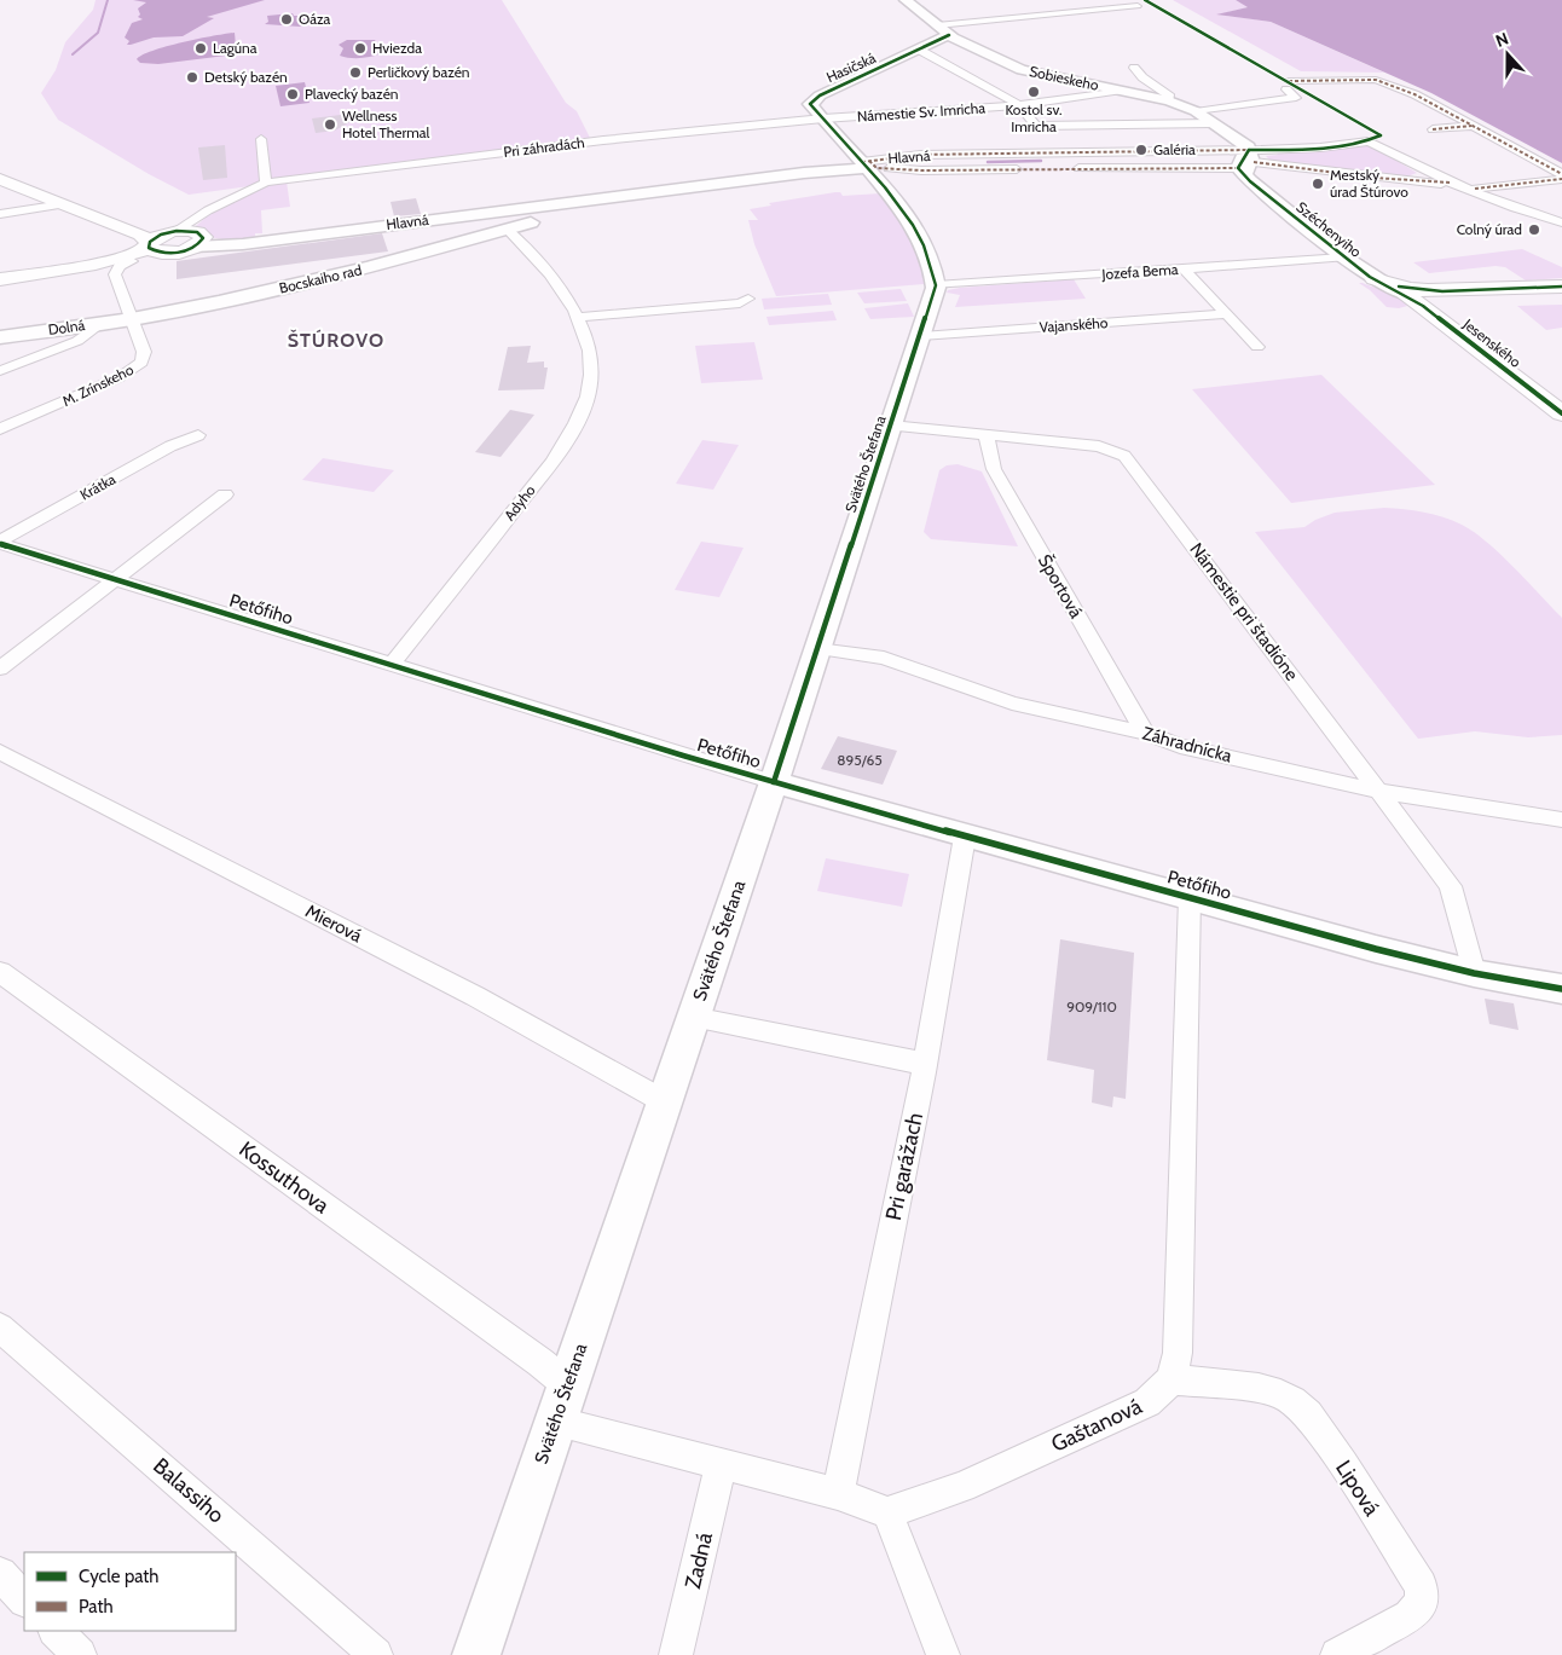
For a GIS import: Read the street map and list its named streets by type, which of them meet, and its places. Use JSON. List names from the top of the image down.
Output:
{
  "streets": {
    "main road": ["Jesenského"],
    "street": [
      "Hasičská",
      "Sobieskeho",
      "Námestie Sv. Imricha",
      "Pri záhradách",
      "Hlavná",
      "Széchenyiho",
      "Jozefa Bema",
      "Bocskaiho rad",
      "Vajanského",
      "Dolná",
      "M. Zrínskeho",
      "Svätého Štefana",
      "Krátka",
      "Adyho",
      "Športová",
      "Petőfiho",
      "Námestie pri štadióne",
      "Záhradnícka",
      "Mierová",
      "Pri garážach",
      "Kossuthova",
      "Gaštanová",
      "Lipová",
      "Balassiho",
      "Zadná"
    ]
  },
  "crossings": [
    ["Hasičská", "Sobieskeho"],
    ["Hasičská", "Námestie Sv. Imricha"],
    ["Hasičská", "Pri záhradách"],
    ["Sobieskeho", "Námestie Sv. Imricha"],
    ["Sobieskeho", "Hlavná"],
    ["Sobieskeho", "Széchenyiho"],
    ["Námestie Sv. Imricha", "Pri záhradách"],
    ["Pri záhradách", "Hlavná"],
    ["Hlavná", "Széchenyiho"],
    ["Széchenyiho", "Jozefa Bema"],
    ["Széchenyiho", "Jesenského"],
    ["Jozefa Bema", "Svätého Štefana"],
    ["Bocskaiho rad", "Dolná"],
    ["Bocskaiho rad", "M. Zrínskeho"],
    ["Bocskaiho rad", "Adyho"],
    ["Vajanského", "Svätého Štefana"],
    ["Dolná", "M. Zrínskeho"],
    ["Svätého Štefana", "Petőfiho"],
    ["Svätého Štefana", "Námestie pri štadióne"],
    ["Svätého Štefana", "Záhradnícka"],
    ["Svätého Štefana", "Mierová"],
    ["Svätého Štefana", "Kossuthova"],
    ["Krátka", "Petőfiho"],
    ["Adyho", "Petőfiho"],
    ["Športová", "Námestie pri štadióne"],
    ["Športová", "Záhradnícka"],
    ["Petőfiho", "Námestie pri štadióne"],
    ["Petőfiho", "Pri garážach"],
    ["Námestie pri štadióne", "Záhradnícka"],
    ["Gaštanová", "Lipová"]
  ],
  "districts": ["ŠTÚROVO"],
  "places": [
    "Oáza",
    "Lagúna",
    "Hviezda",
    "Perličkový bazén",
    "Detský bazén",
    "Kostol sv. Imricha",
    "Plavecký bazén",
    "Wellness Hotel Thermal",
    "Galéria",
    "Mestský úrad Štúrovo",
    "Colný úrad"
  ],
  "house_numbers": ["895/65", "909/110"],
  "legend": ["Cycle path", "Path"],
  "north": "top"
}
